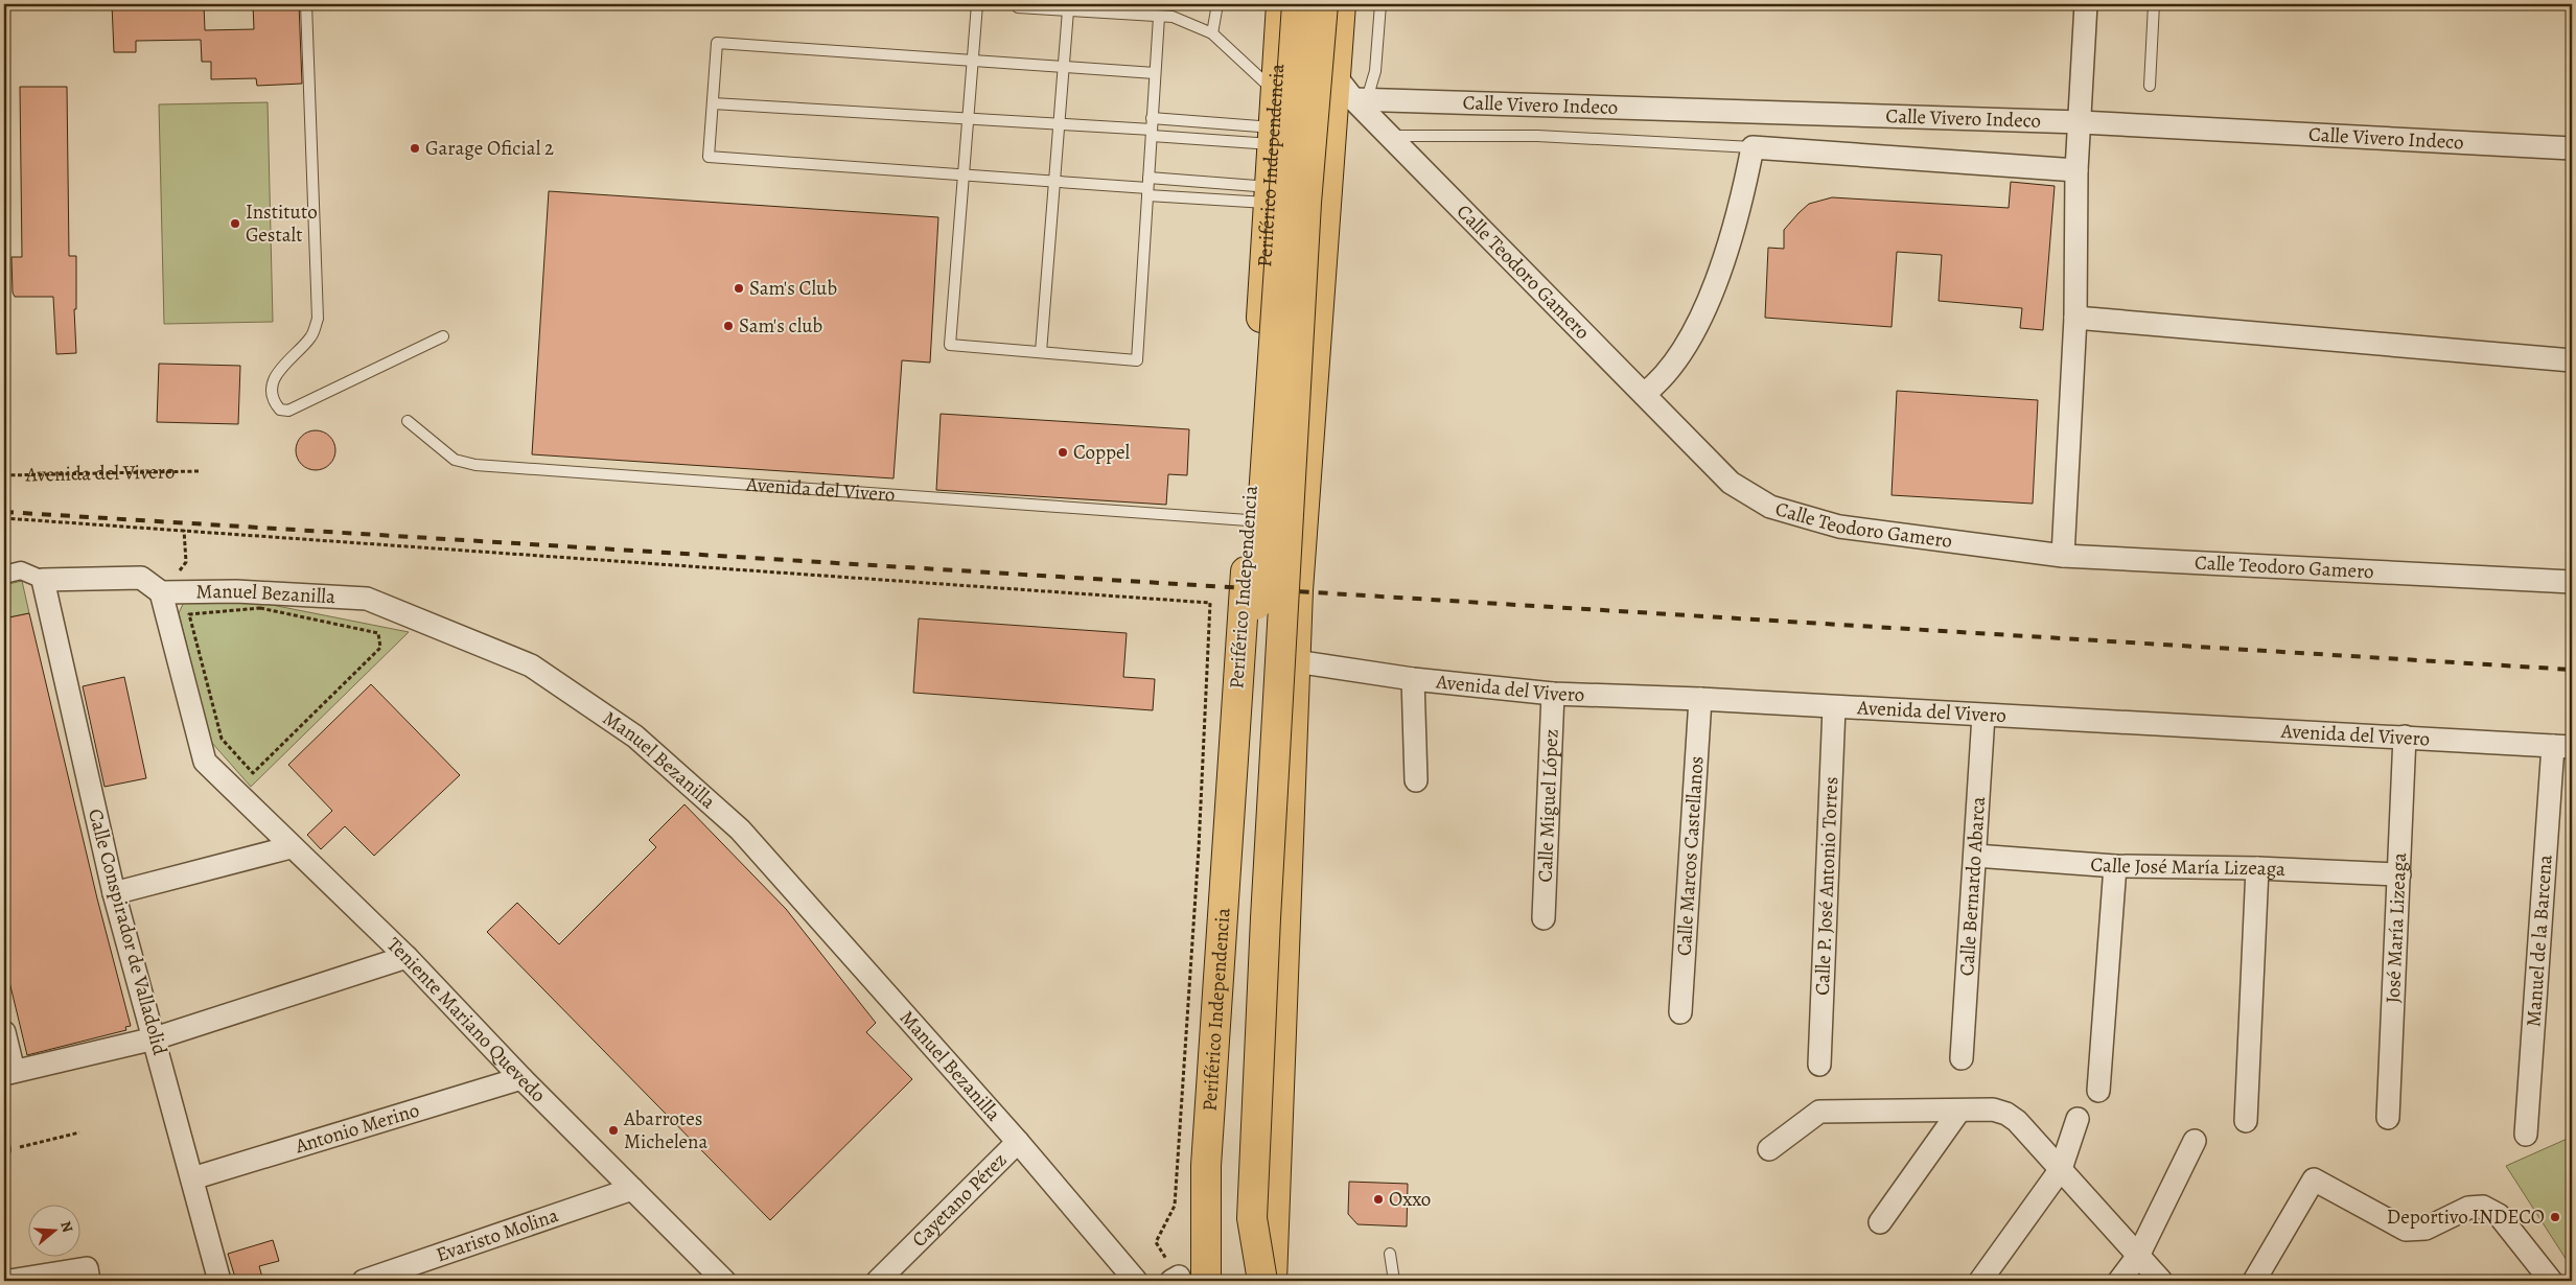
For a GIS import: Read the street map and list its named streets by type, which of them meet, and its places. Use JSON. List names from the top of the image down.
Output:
{
  "streets": {
    "highway": ["Periférico Independencia"],
    "street": [
      "Calle Vivero Indeco",
      "Calle Teodoro Gamero",
      "Avenida del Vivero",
      "Manuel Bezanilla",
      "Calle Miguel López",
      "Calle Marcos Castellanos",
      "Calle José María Lizeaga",
      "Calle P. José Antonio Torres",
      "Calle Bernardo Abarca",
      "José María Lizeaga",
      "Calle Conspirador de Valladolid",
      "Manuel de la Barcena",
      "Teniente Mariano Quevedo",
      "Antonio Merino",
      "Cayetano Pérez",
      "Evaristo Molina"
    ]
  },
  "crossings": [
    ["Calle Vivero Indeco", "Calle Teodoro Gamero"],
    ["Periférico Independencia", "Calle Teodoro Gamero"],
    ["Periférico Independencia", "Avenida del Vivero"],
    ["Avenida del Vivero", "Calle Miguel López"],
    ["Avenida del Vivero", "Calle Marcos Castellanos"],
    ["Avenida del Vivero", "Calle P. José Antonio Torres"],
    ["Avenida del Vivero", "Calle Bernardo Abarca"],
    ["Avenida del Vivero", "José María Lizeaga"],
    ["Avenida del Vivero", "Manuel de la Barcena"],
    ["Manuel Bezanilla", "Teniente Mariano Quevedo"],
    ["Manuel Bezanilla", "Cayetano Pérez"],
    ["Calle José María Lizeaga", "Calle Bernardo Abarca"],
    ["Calle José María Lizeaga", "José María Lizeaga"],
    ["Calle Conspirador de Valladolid", "Antonio Merino"],
    ["Teniente Mariano Quevedo", "Antonio Merino"],
    ["Teniente Mariano Quevedo", "Evaristo Molina"]
  ],
  "places": [
    "Garage Oficial 2",
    "Instituto Gestalt",
    "Sam's Club",
    "Sam's club",
    "Coppel",
    "Abarrotes Michelena",
    "Oxxo",
    "Deportivo INDECO"
  ],
  "north": "right"
}
